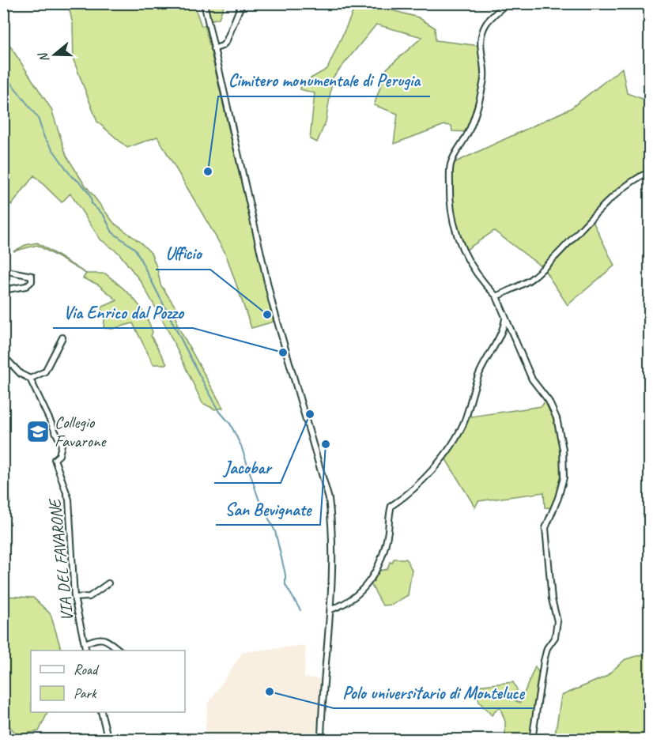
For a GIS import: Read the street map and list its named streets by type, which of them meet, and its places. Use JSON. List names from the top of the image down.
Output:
{
  "streets": {
    "street": ["VIA DEL FAVARONE"]
  },
  "places": {
    "other": [
      "Cimitero monumentale di Perugia",
      "Ufficio",
      "Via Enrico dal Pozzo",
      "Jacobar",
      "San Bevignate",
      "Polo universitario di Monteluce"
    ],
    "school or university": ["Collegio Favarone"]
  },
  "legend": ["Road", "Park"],
  "north": "left"
}
